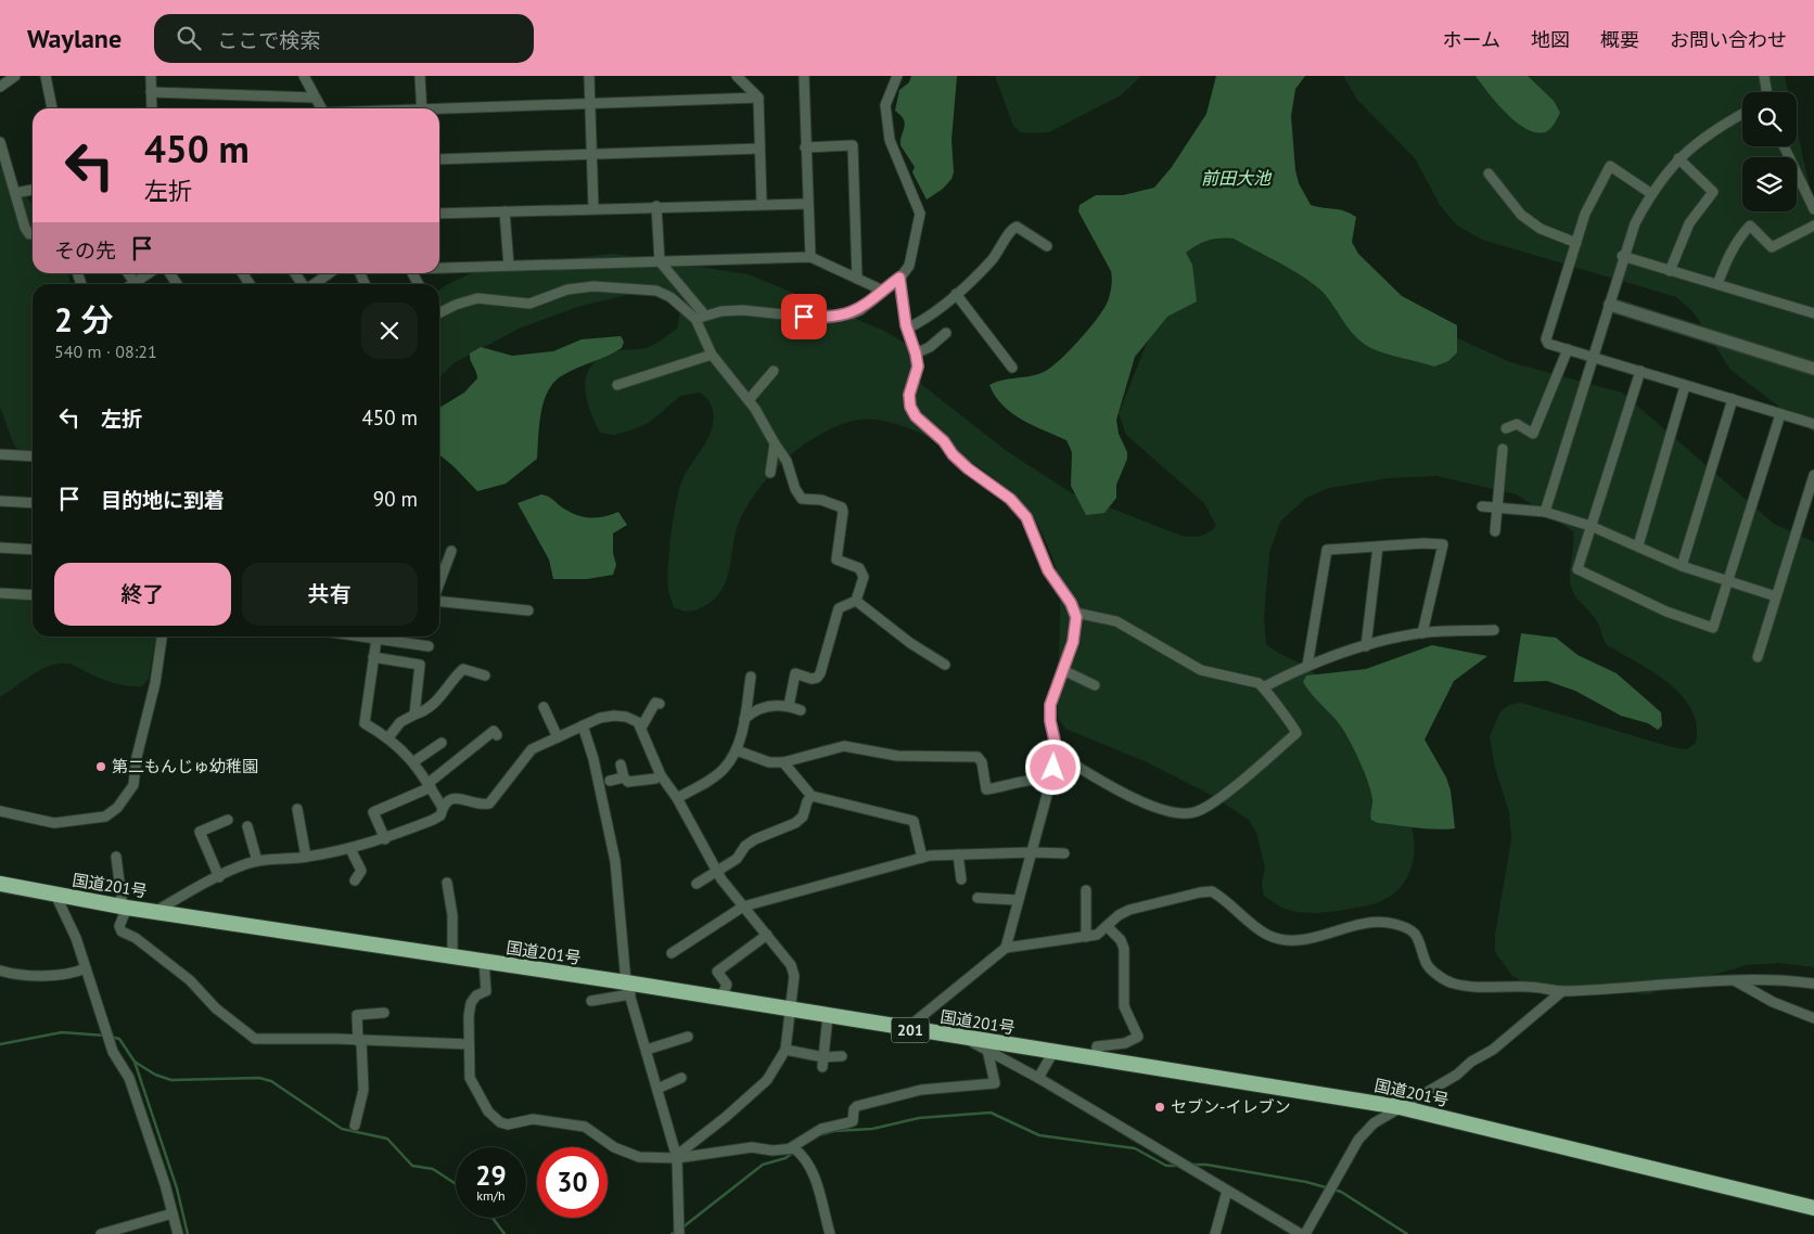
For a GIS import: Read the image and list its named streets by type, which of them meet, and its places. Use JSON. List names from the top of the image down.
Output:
{
  "streets": {
    "highway": ["国道201号", "201"]
  },
  "water": ["前田大池"],
  "places": ["第二もんじゅ幼稚園", "セブン-イレブン"],
  "page": {
    "header": "Waylane",
    "search": "ここで検索",
    "nav": [
      "ホーム",
      "地図",
      "概要",
      "お問い合わせ"
    ],
    "turn": ["450 m", "左折"],
    "then": "その先",
    "heading": ["2 分", "540 m · 08:21"],
    "list": [
      {
        "name": "左折",
        "value": "450 m"
      },
      {
        "name": "目的地に到着",
        "value": "90 m"
      }
    ],
    "buttons": ["終了", "共有"],
    "speed": "29 km/h",
    "limit": "30"
  }
}
